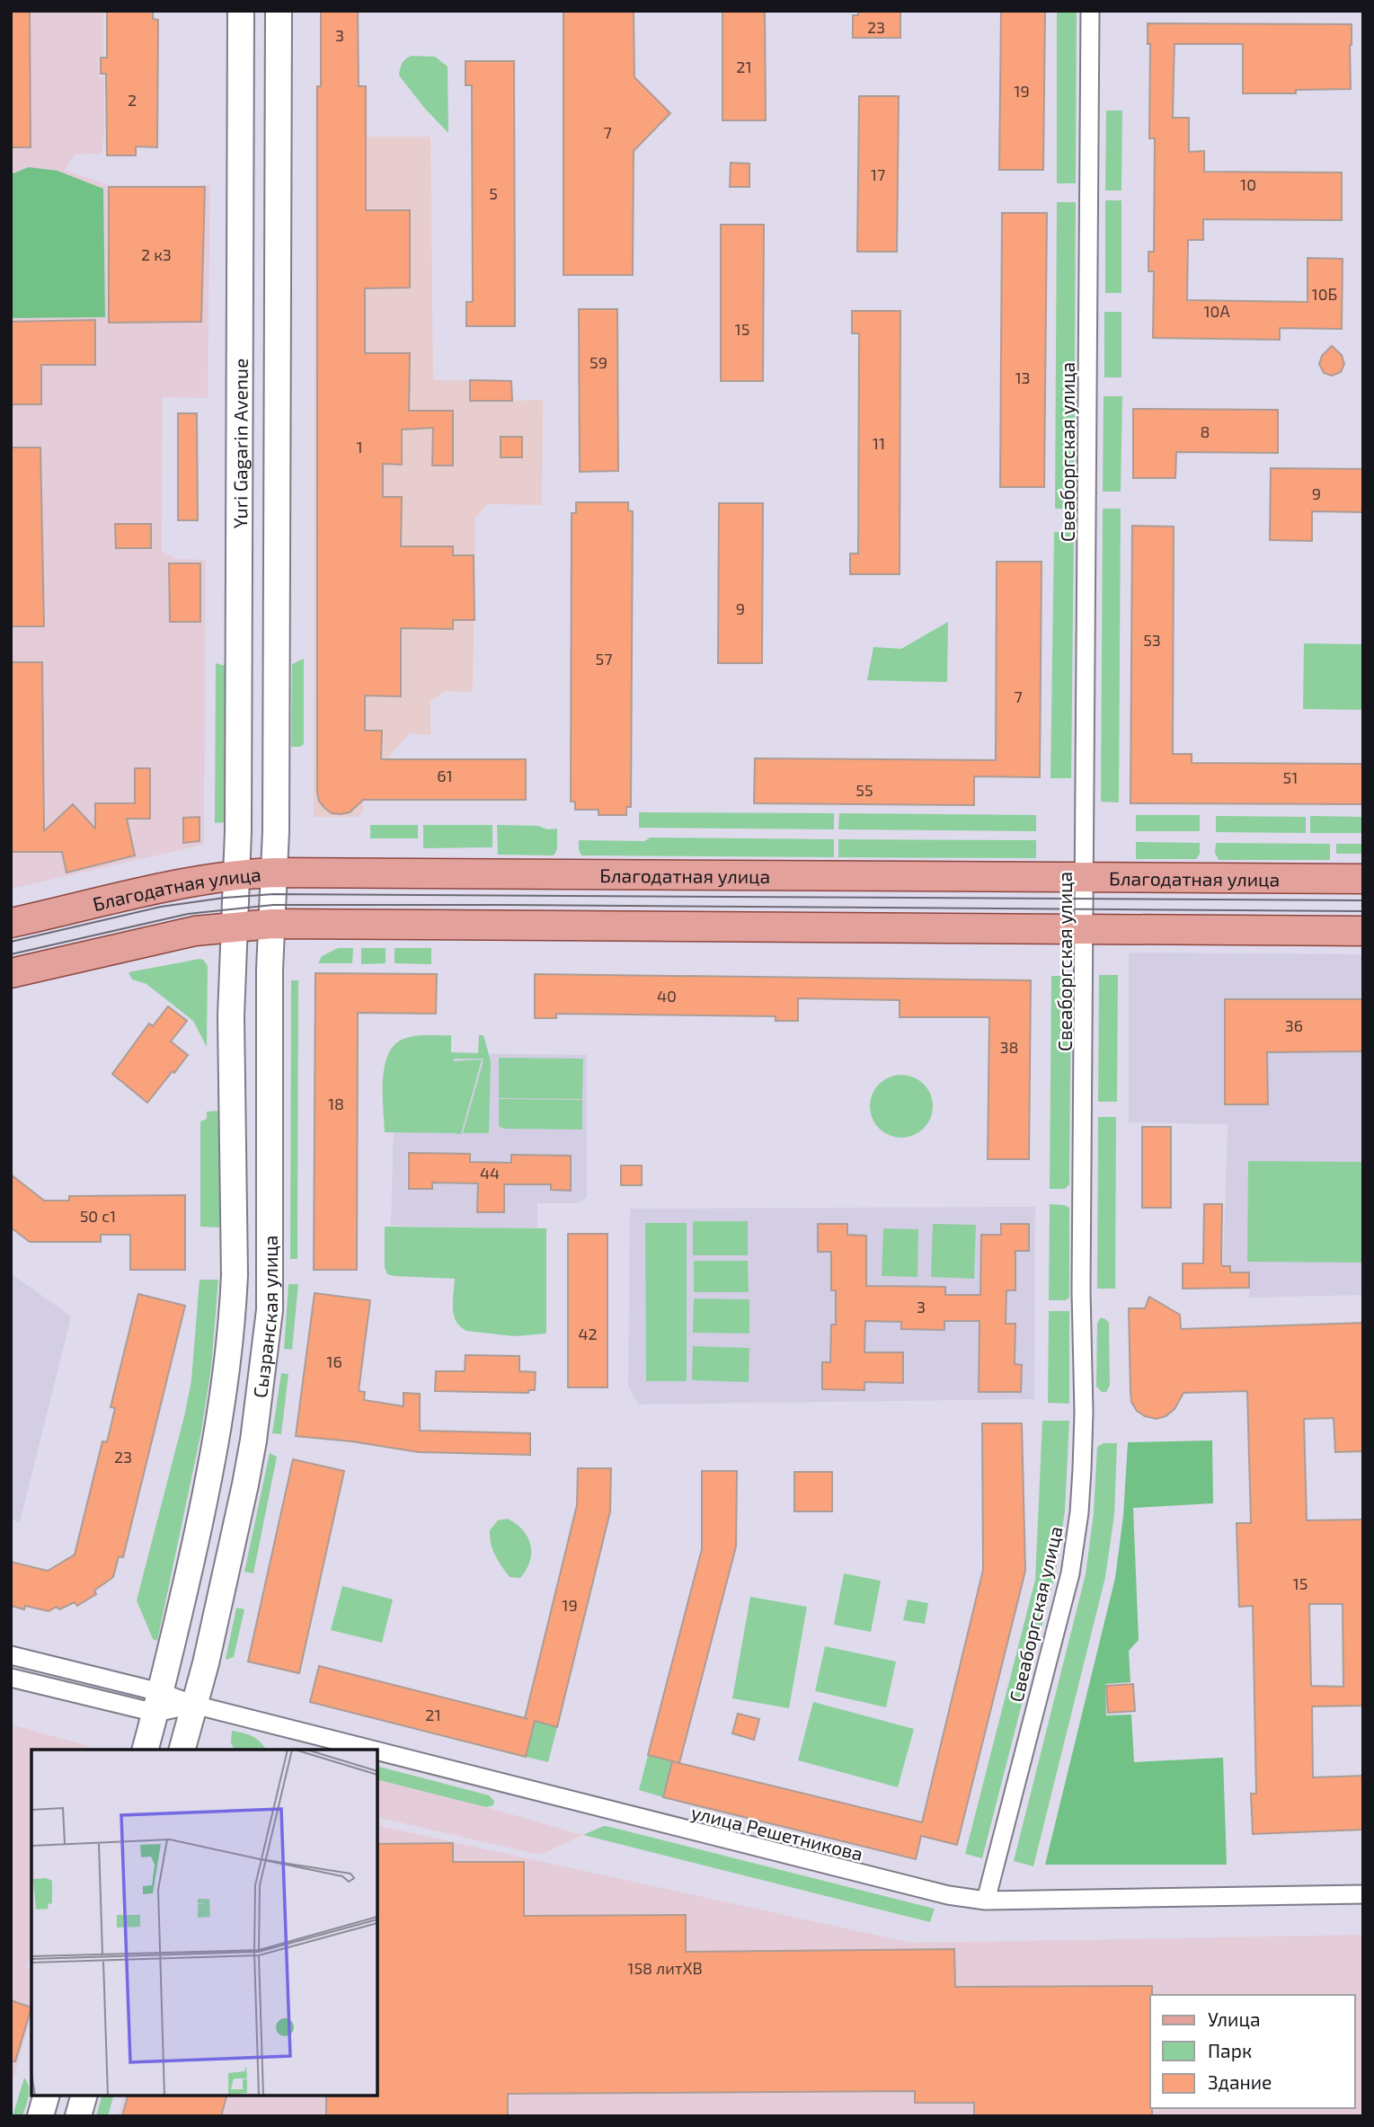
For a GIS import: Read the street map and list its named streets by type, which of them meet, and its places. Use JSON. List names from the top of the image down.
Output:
{
  "streets": {
    "main road": ["Благодатная улица"],
    "street": [
      "Yuri Gagarin Avenue",
      "Свеаборгская улица",
      "Сызранская улица",
      "улица Решетникова"
    ]
  },
  "crossings": [
    ["Yuri Gagarin Avenue", "Благодатная улица"],
    ["Yuri Gagarin Avenue", "Сызранская улица"],
    ["Свеаборгская улица", "Благодатная улица"],
    ["Свеаборгская улица", "улица Решетникова"],
    ["Благодатная улица", "Сызранская улица"],
    ["Сызранская улица", "улица Решетникова"]
  ],
  "house_numbers": [
    "23",
    "3",
    "21",
    "19",
    "2",
    "7",
    "17",
    "10",
    "5",
    "2 к3",
    "10Б",
    "10А",
    "15",
    "59",
    "13",
    "8",
    "11",
    "1",
    "9",
    "9",
    "53",
    "57",
    "7",
    "61",
    "51",
    "55",
    "40",
    "36",
    "38",
    "18",
    "44",
    "50 с1",
    "3",
    "42",
    "16",
    "23",
    "15",
    "19",
    "21",
    "158 литХВ"
  ],
  "legend": ["Улица", "Парк", "Здание"]
}
